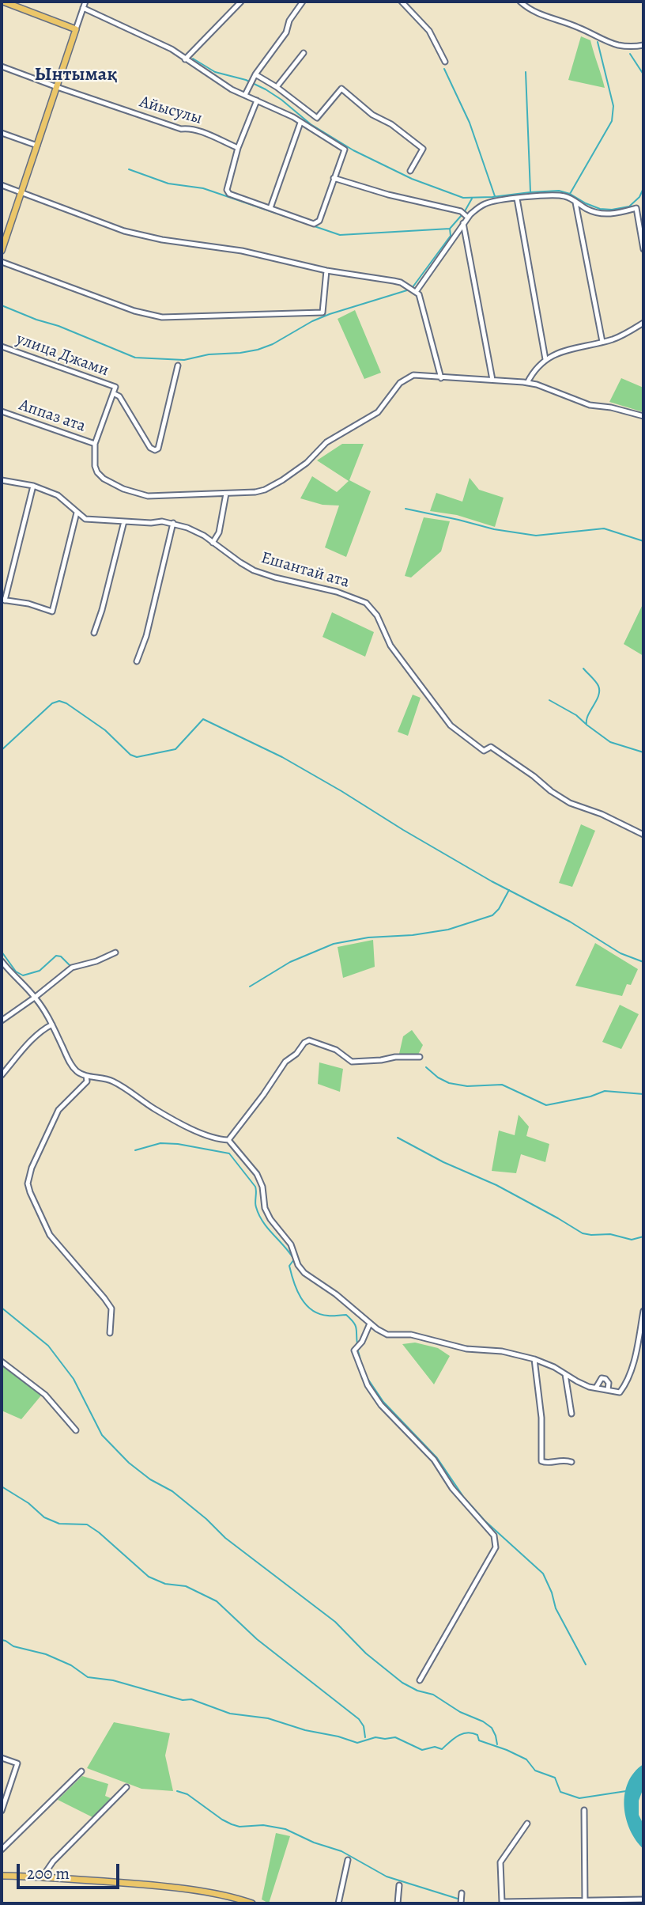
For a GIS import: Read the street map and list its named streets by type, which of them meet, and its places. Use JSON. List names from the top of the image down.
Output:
{
  "streets": {
    "street": [
      "Айысулы",
      "улица Джами",
      "Аппаз ата",
      "Ешантай ата"
    ]
  },
  "districts": ["Ынтымақ"],
  "scale_bar": "200 m"
}
